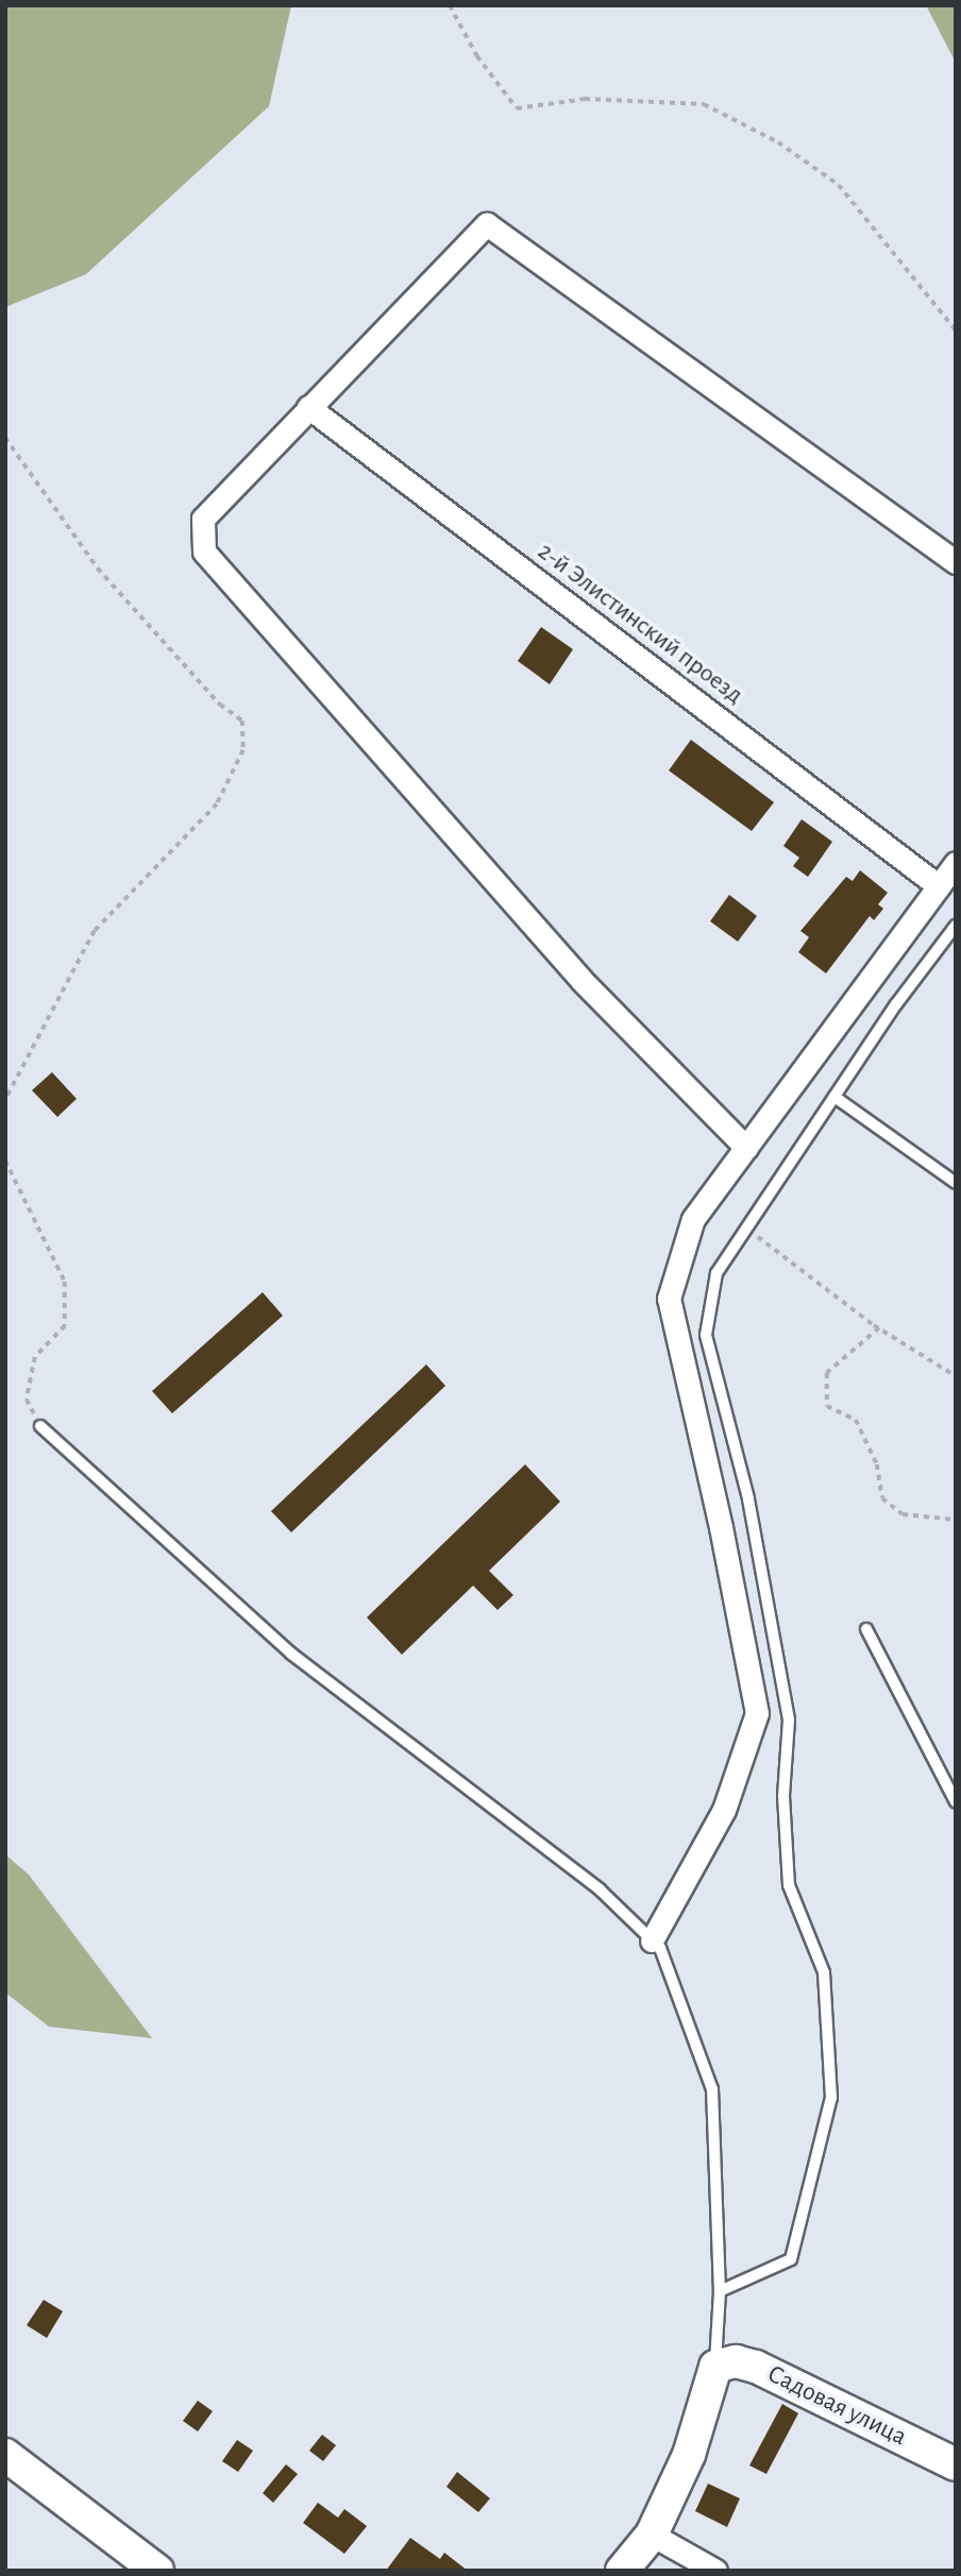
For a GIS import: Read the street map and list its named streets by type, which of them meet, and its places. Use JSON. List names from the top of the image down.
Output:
{
  "streets": {
    "street": ["2-й Элистинский проезд", "Садовая улица"]
  }
}
